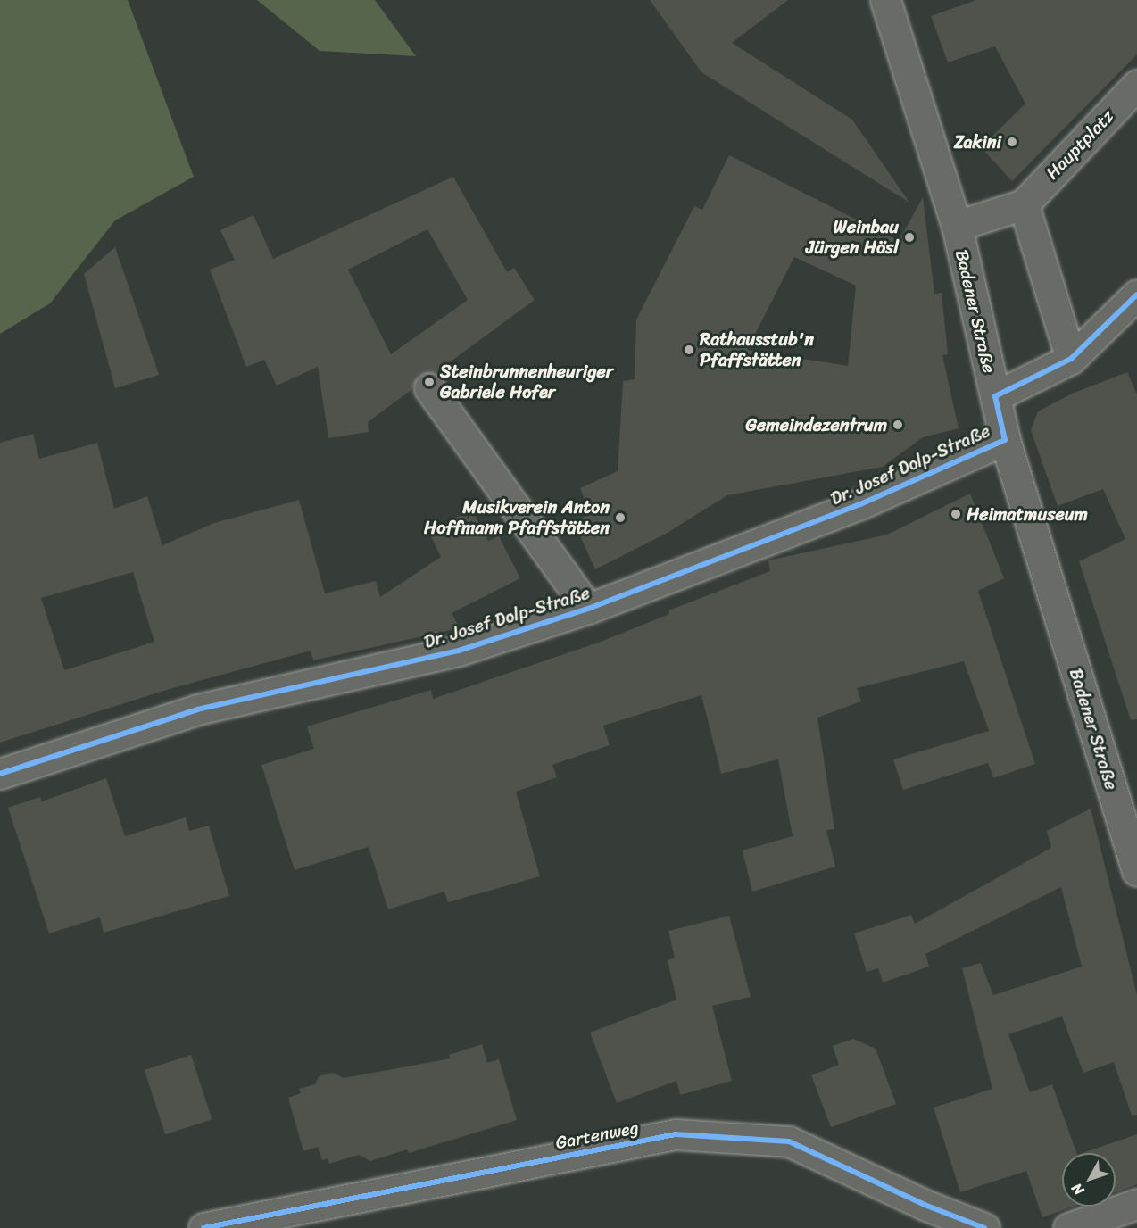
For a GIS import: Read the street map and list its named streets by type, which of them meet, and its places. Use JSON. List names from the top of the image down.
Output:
{
  "streets": {
    "street": [
      "Hauptplatz",
      "Badener Straße",
      "Dr. Josef Dolp-Straße",
      "Gartenweg"
    ]
  },
  "crossings": [
    ["Hauptplatz", "Badener Straße"],
    ["Badener Straße", "Dr. Josef Dolp-Straße"]
  ],
  "places": [
    "Zakini",
    "Weinbau Jürgen Hösl",
    "Rathausstub'n Pfaffstätten",
    "Steinbrunnenheuriger Gabriele Hofer",
    "Gemeindezentrum",
    "Heimatmuseum",
    "Musikverein Anton Hoffmann Pfaffstätten"
  ],
  "north": "bottom left"
}
